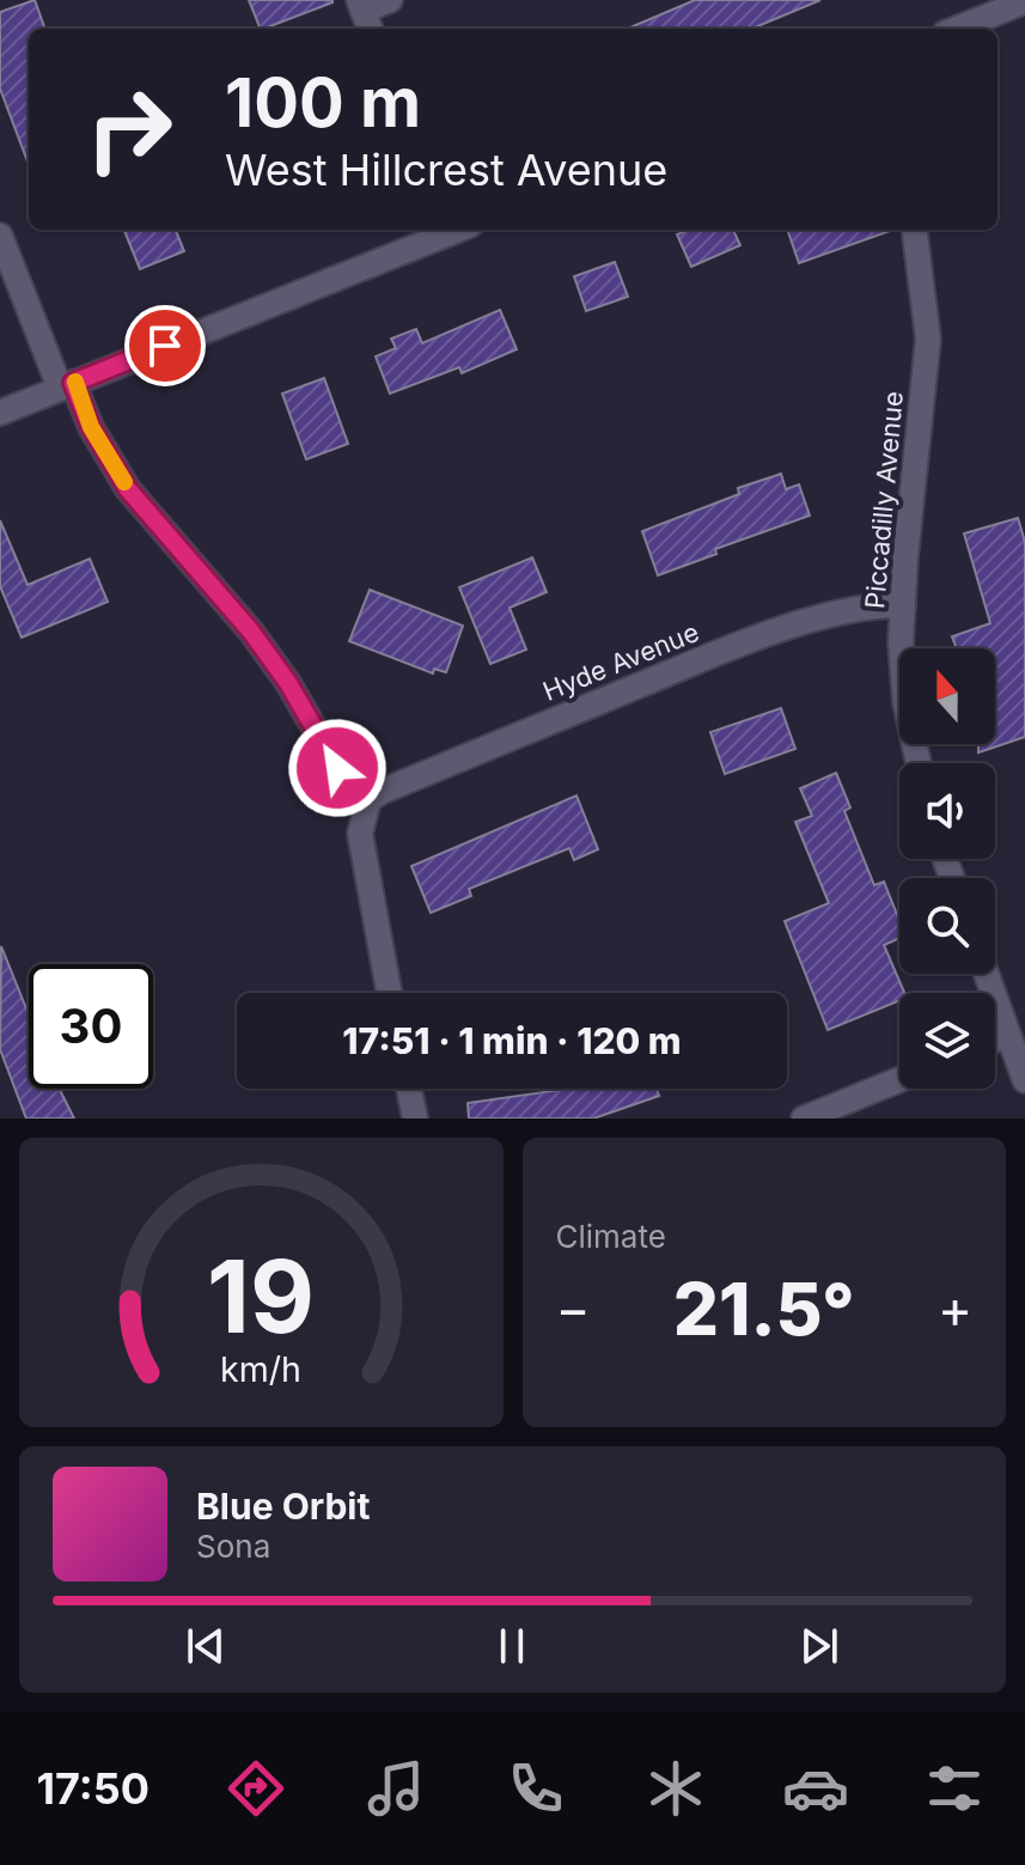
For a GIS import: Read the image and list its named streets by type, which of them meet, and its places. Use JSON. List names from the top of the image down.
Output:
{
  "streets": {
    "street": ["Piccadilly Avenue", "Hyde Avenue"]
  },
  "crossings": [
    ["Piccadilly Avenue", "Hyde Avenue"]
  ],
  "north": "top",
  "page": {
    "turn": ["100 m", "West Hillcrest Avenue"],
    "limit": "30",
    "trip": "17:51 · 1 min · 120 m",
    "tile": "Climate",
    "heat": ["−", "21.5°", "+"],
    "song": ["Blue Orbit", "Sona"],
    "tabs": "17:50",
    "gauge": ["19", "km/h"]
  }
}
